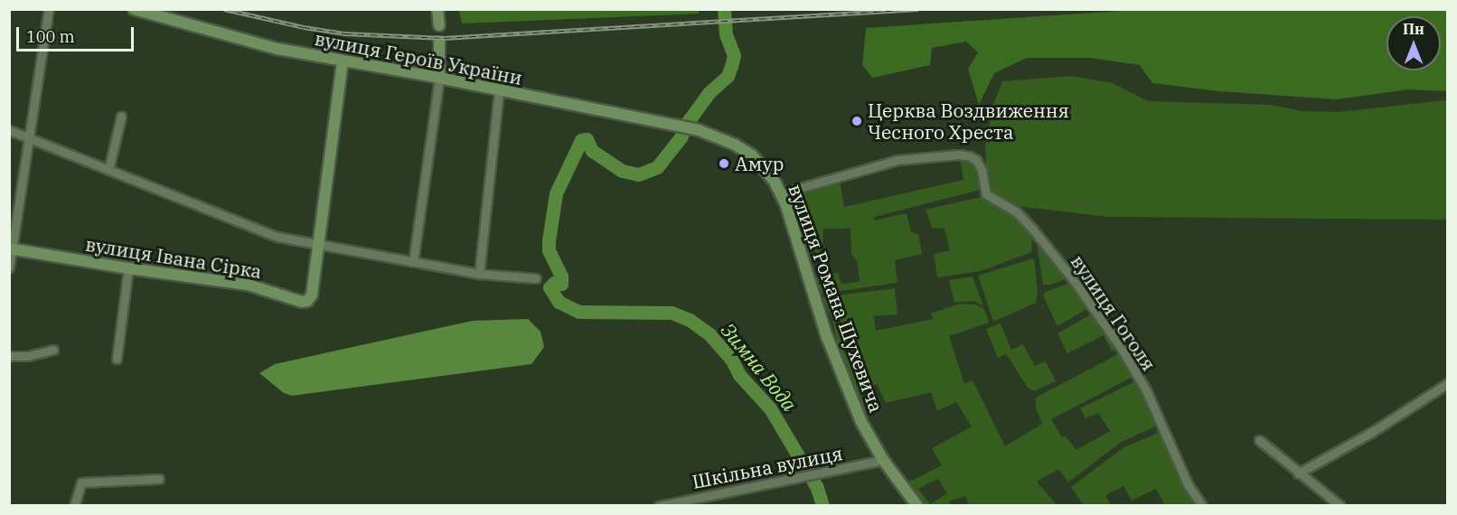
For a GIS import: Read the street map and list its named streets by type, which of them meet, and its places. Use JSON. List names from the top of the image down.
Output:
{
  "streets": {
    "street": [
      "вулиця Героїв України",
      "вулиця Івана Сірка",
      "вулиця Романа Шухевича",
      "вулиця Гоголя",
      "Шкільна вулиця"
    ]
  },
  "crossings": [
    ["вулиця Героїв України", "вулиця Романа Шухевича"],
    ["вулиця Романа Шухевича", "вулиця Гоголя"],
    ["вулиця Романа Шухевича", "Шкільна вулиця"]
  ],
  "water": ["Зимна Вода"],
  "places": ["Церква Воздвиження Чесного Хреста", "Амур"],
  "scale_bar": "100 m",
  "north": "top"
}
